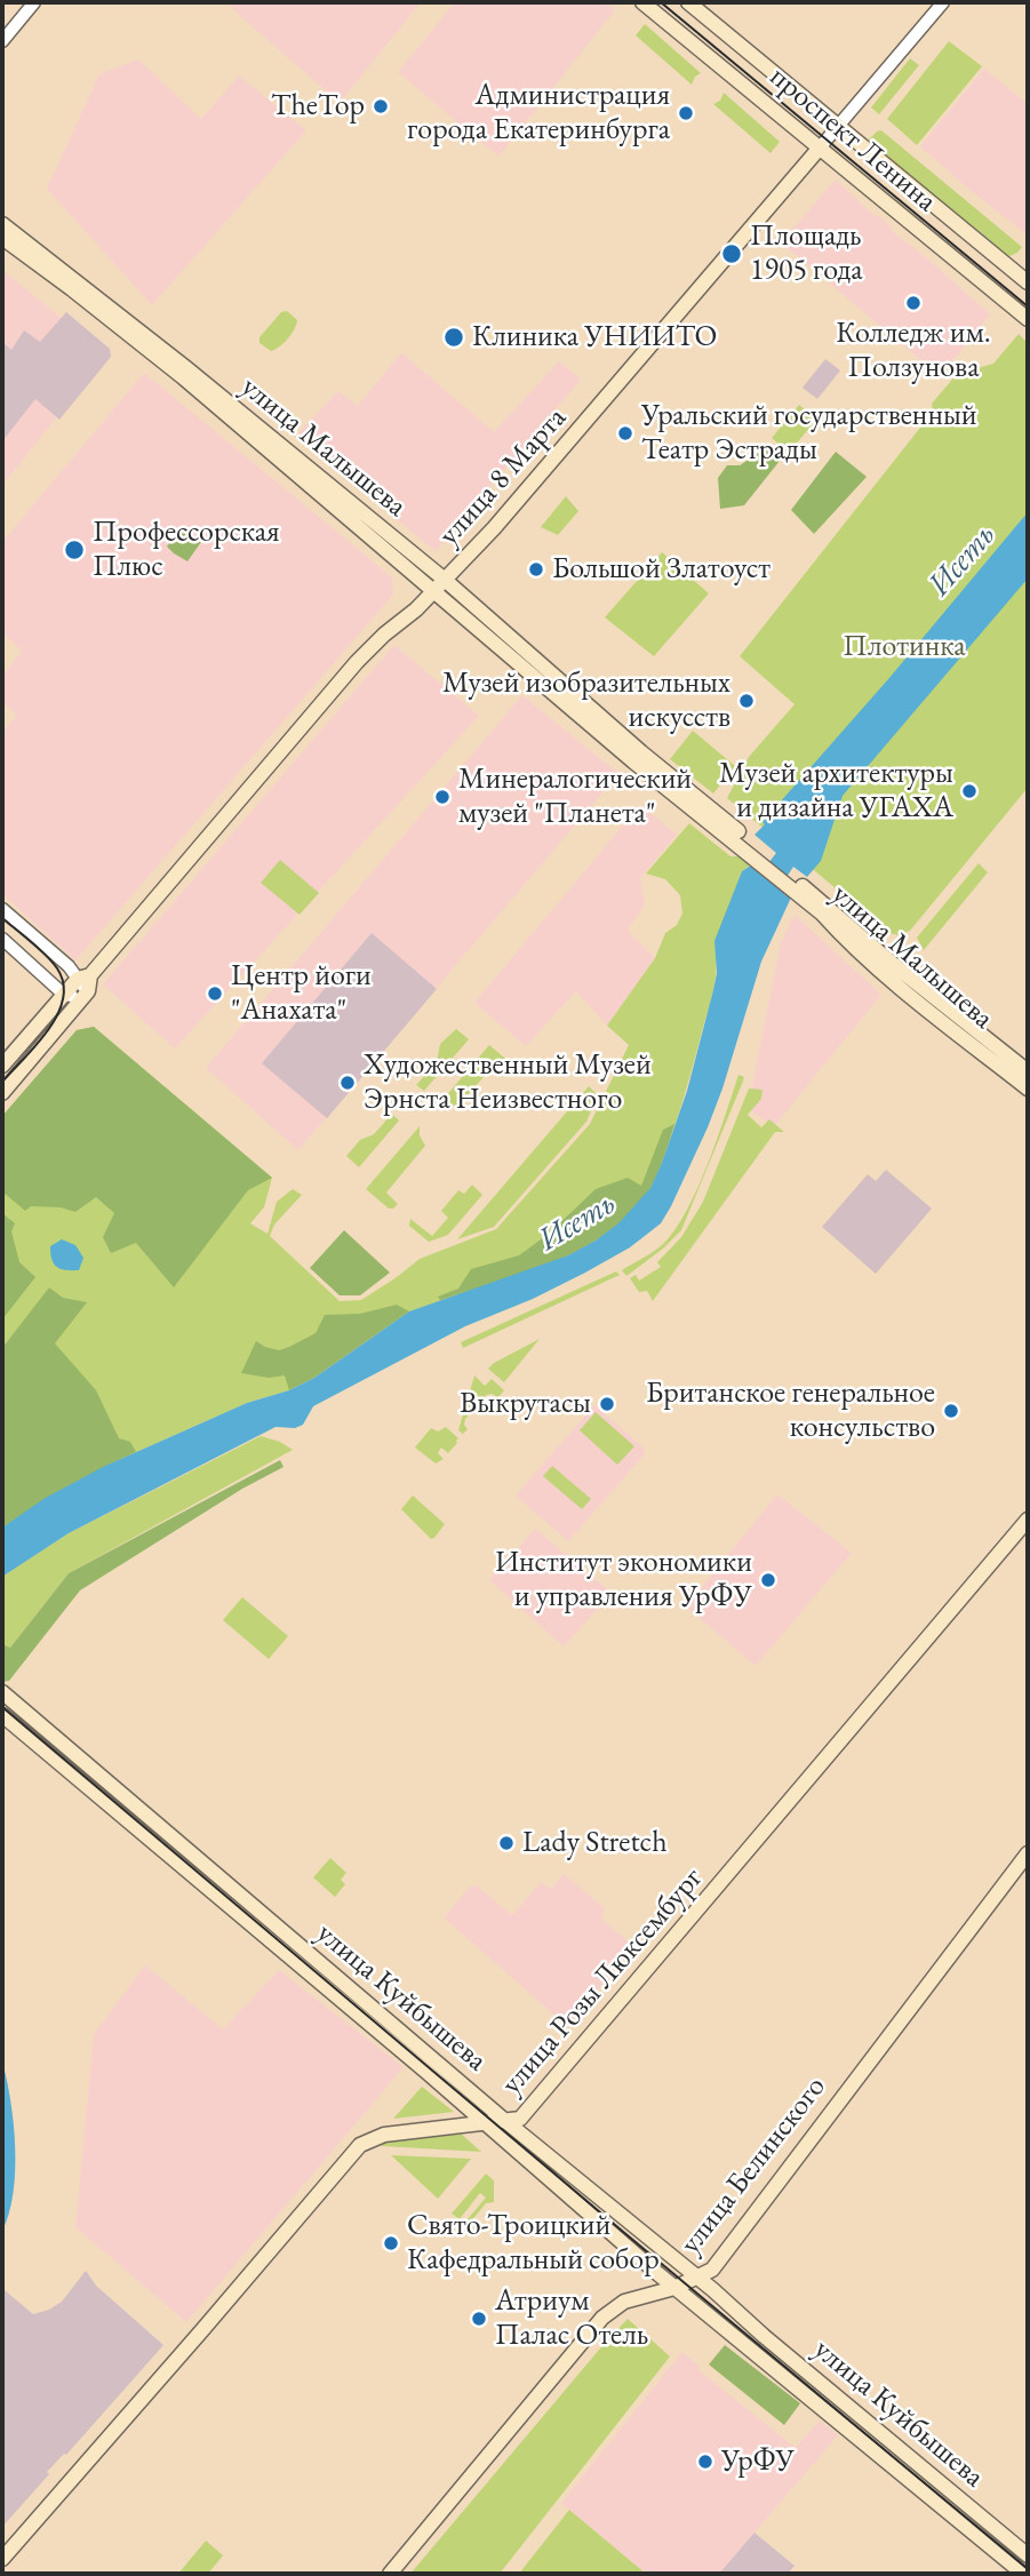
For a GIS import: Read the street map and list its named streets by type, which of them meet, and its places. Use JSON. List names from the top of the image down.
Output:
{
  "streets": {
    "main road": [
      "проспект Ленина",
      "улица Малышева",
      "улица 8 Марта",
      "улица Розы Люксембург",
      "улица Куйбышева",
      "улица Белинского"
    ]
  },
  "crossings": [
    ["проспект Ленина", "улица 8 Марта"],
    ["улица Малышева", "улица 8 Марта"],
    ["улица Розы Люксембург", "улица Куйбышева"],
    ["улица Куйбышева", "улица Белинского"]
  ],
  "water": ["Исеть"],
  "parks": ["Плотинка"],
  "places": [
    "TheTop",
    "Администрация города Екатеринбурга",
    "Площадь 1905 года",
    "Колледж им. Ползунова",
    "Клиника УНИИТО",
    "Уральский государственный Театр Эстрады",
    "Профессорская Плюс",
    "Большой Златоуст",
    "Музей изобразительных искусств",
    "Музей архитектуры и дизайна УГАХА",
    "Минералогический музей \"Планета\"",
    "Центр йоги \"Анахата\"",
    "Художественный Музей Эрнста Неизвестного",
    "Выкрутасы",
    "Британское генеральное консульство",
    "Институт экономики и управления УрФУ",
    "Lady Stretch",
    "Свято-Троицкий Кафедральный собор",
    "Атриум Палас Отель",
    "УрФУ"
  ]
}
